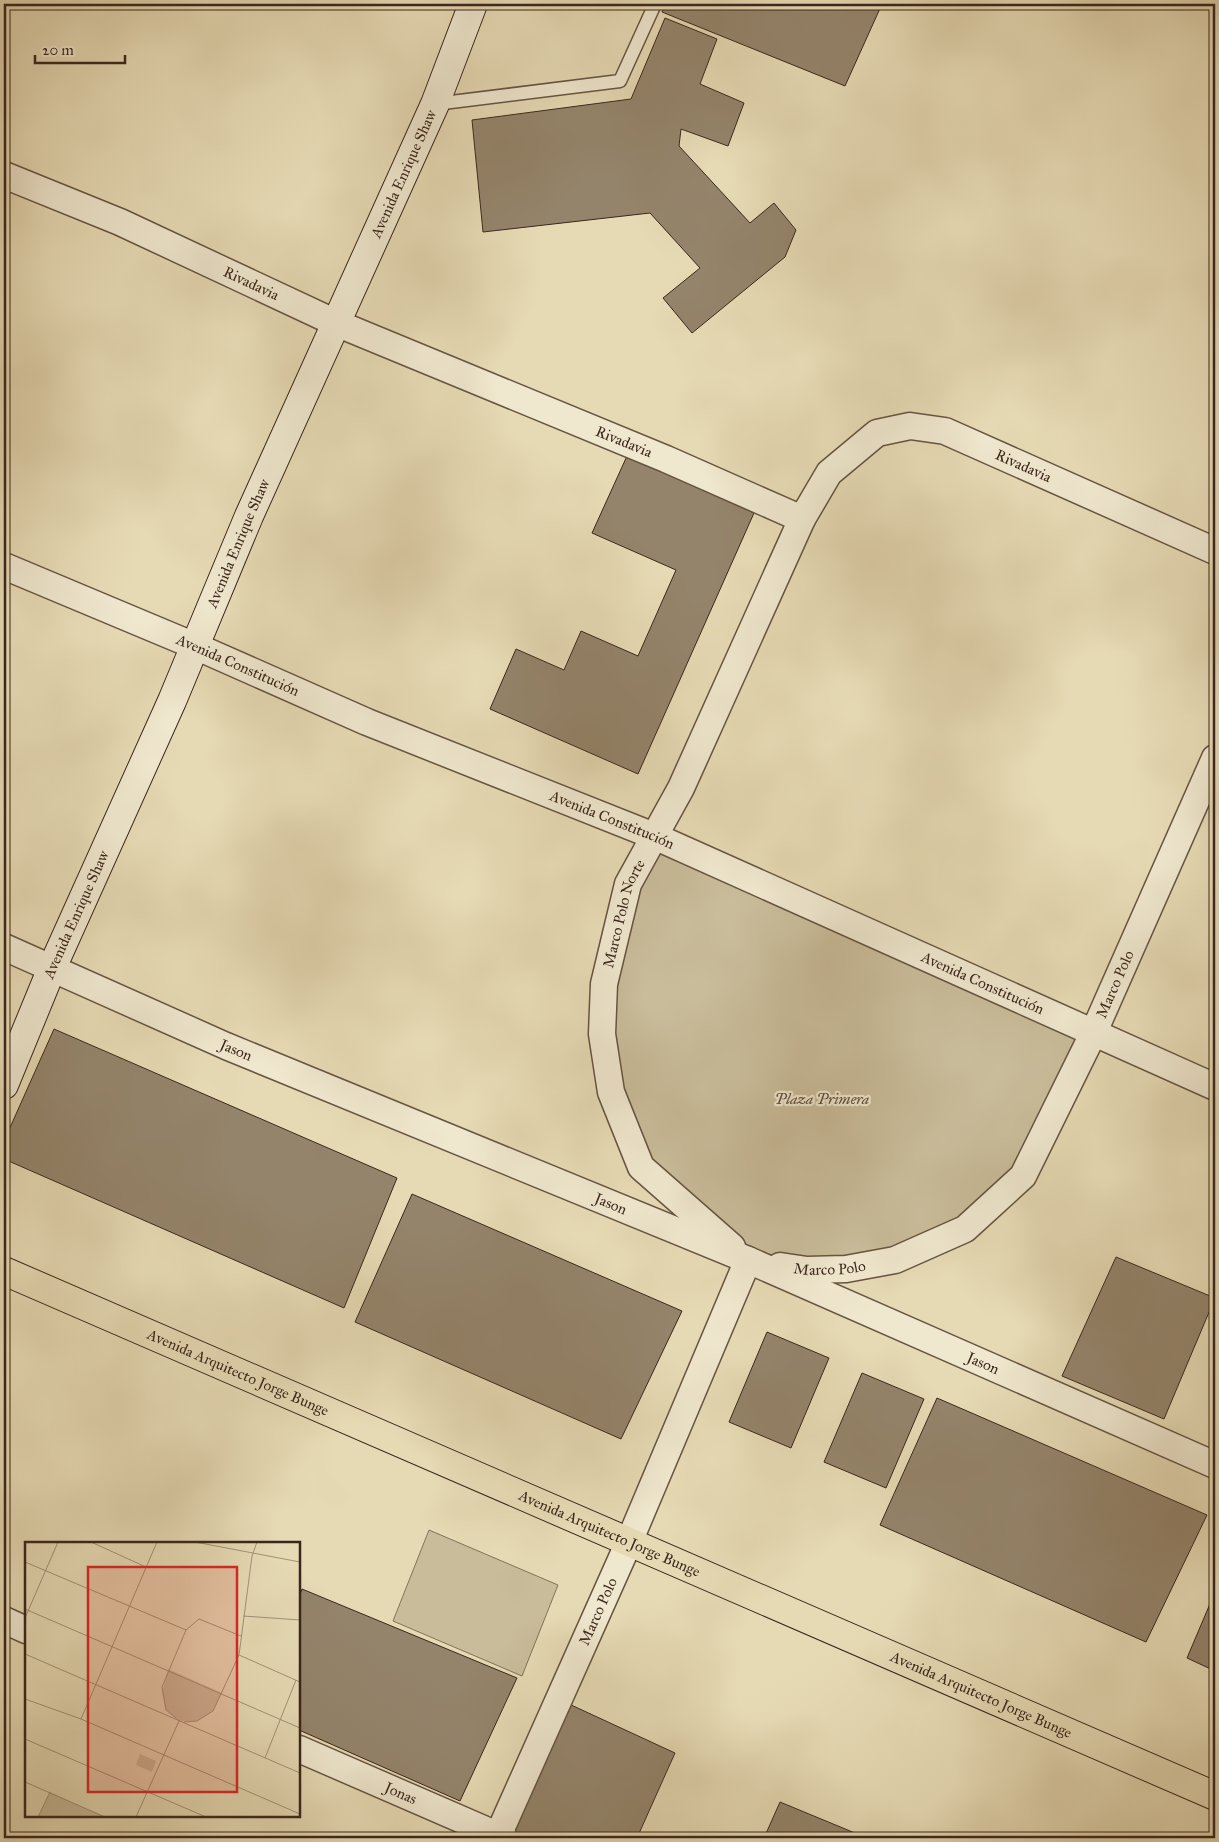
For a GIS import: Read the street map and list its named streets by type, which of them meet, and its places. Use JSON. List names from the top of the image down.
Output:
{
  "streets": {
    "main road": ["Avenida Enrique Shaw", "Avenida Arquitecto Jorge Bunge"],
    "street": [
      "Rivadavia",
      "Avenida Constitución",
      "Marco Polo Norte",
      "Marco Polo",
      "Jason",
      "Jonas"
    ]
  },
  "crossings": [
    ["Avenida Enrique Shaw", "Rivadavia"],
    ["Avenida Enrique Shaw", "Avenida Constitución"],
    ["Avenida Enrique Shaw", "Jason"],
    ["Rivadavia", "Marco Polo Norte"],
    ["Avenida Constitución", "Marco Polo Norte"],
    ["Avenida Constitución", "Marco Polo"],
    ["Marco Polo Norte", "Marco Polo"],
    ["Marco Polo Norte", "Jason"],
    ["Marco Polo", "Jason"],
    ["Marco Polo", "Avenida Arquitecto Jorge Bunge"],
    ["Marco Polo", "Jonas"]
  ],
  "parks": ["Plaza Primera"],
  "scale_bar": "20 m"
}
